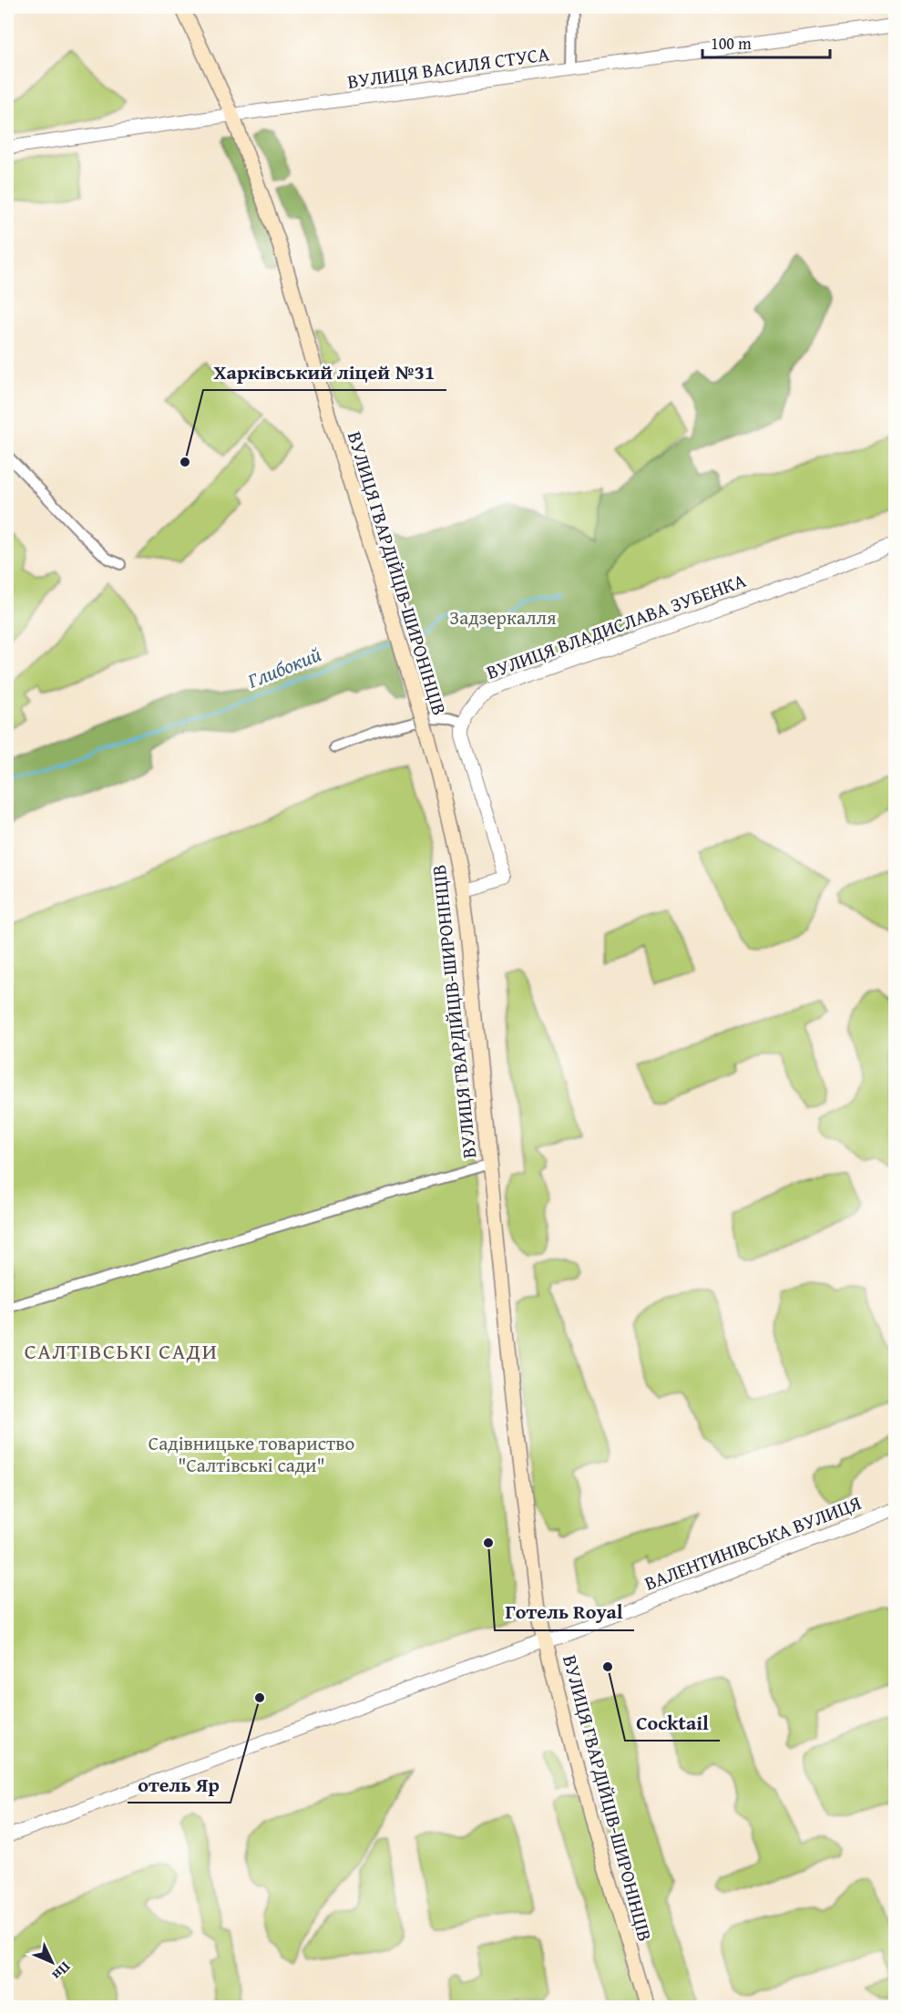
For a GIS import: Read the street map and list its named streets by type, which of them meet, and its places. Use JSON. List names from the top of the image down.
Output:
{
  "streets": {
    "main road": ["ВУЛИЦЯ ГВАРДІЙЦІВ-ШИРОНІНЦІВ"],
    "street": ["ВУЛИЦЯ ВАСИЛЯ СТУСА", "ВУЛИЦЯ ВЛАДИСЛАВА ЗУБЕНКА", "ВАЛЕНТИНІВСЬКА ВУЛИЦЯ"]
  },
  "crossings": [
    ["ВУЛИЦЯ ВАСИЛЯ СТУСА", "ВУЛИЦЯ ГВАРДІЙЦІВ-ШИРОНІНЦІВ"],
    ["ВУЛИЦЯ ГВАРДІЙЦІВ-ШИРОНІНЦІВ", "ВАЛЕНТИНІВСЬКА ВУЛИЦЯ"]
  ],
  "districts": ["САЛТІВСЬКІ САДИ"],
  "water": ["Глибокий"],
  "parks": ["Задзеркалля", "Садівницьке товариство \"Салтівські сади\""],
  "places": [
    "Харківський ліцей №31",
    "Готель Royal",
    "Cocktail",
    "отель Яр"
  ],
  "scale_bar": "100 m",
  "north": "bottom right"
}
